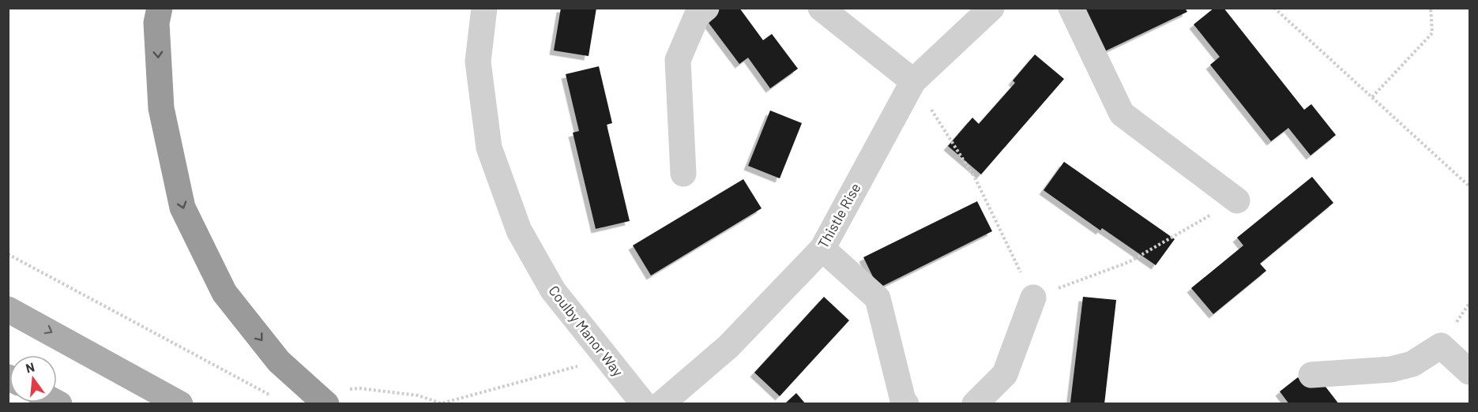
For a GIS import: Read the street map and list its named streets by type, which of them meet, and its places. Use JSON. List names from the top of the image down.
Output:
{
  "streets": {
    "street": ["Thistle Rise", "Coulby Manor Way"]
  },
  "north": "top"
}
